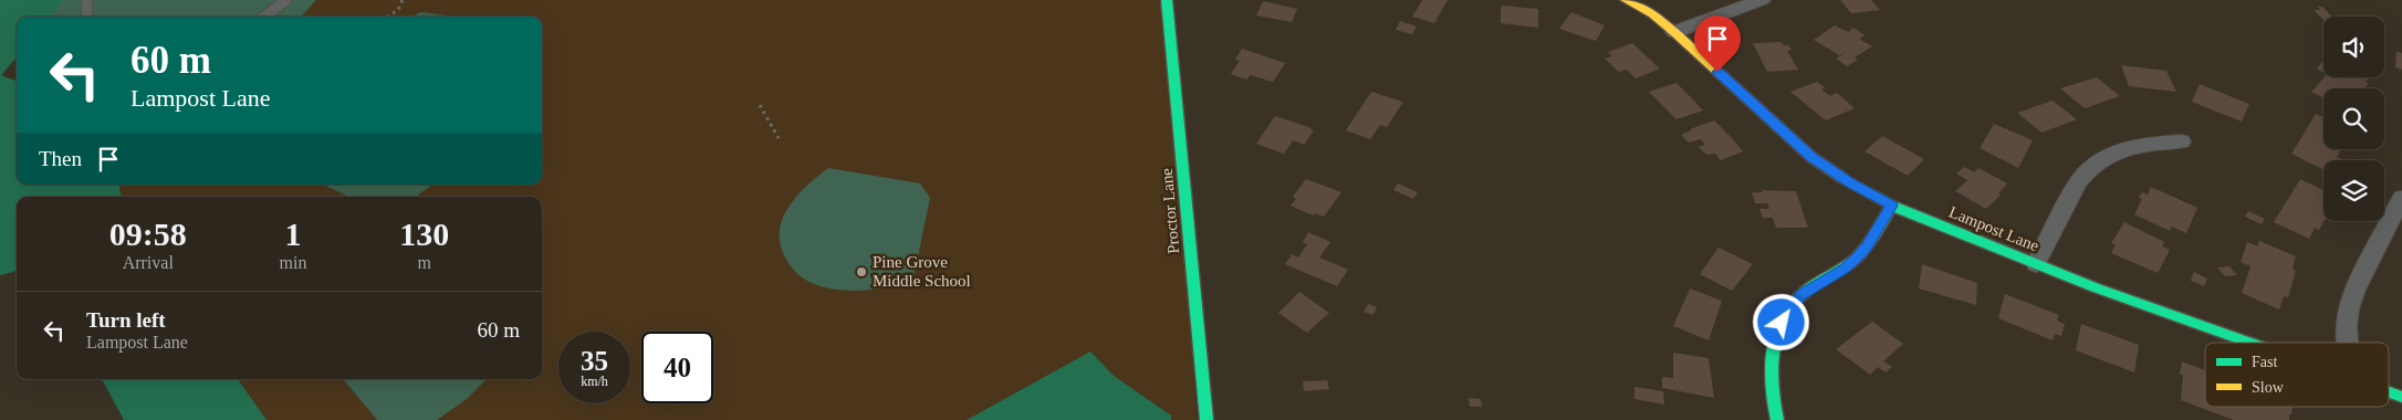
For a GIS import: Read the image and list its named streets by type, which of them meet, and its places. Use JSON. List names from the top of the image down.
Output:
{
  "streets": {
    "street": ["Proctor Lane", "Lampost Lane"]
  },
  "places": ["Pine Grove Middle School"],
  "legend": ["Fast", "Slow"],
  "page": {
    "turn": ["60 m", "Lampost Lane"],
    "then": "Then",
    "eta": [
      "09:58",
      "Arrival",
      "1",
      "min",
      "130",
      "m"
    ],
    "list": [
      {
        "name": "Turn left",
        "note": "Lampost Lane",
        "value": "60 m"
      }
    ],
    "speed": "35 km/h",
    "limit": "40"
  }
}
